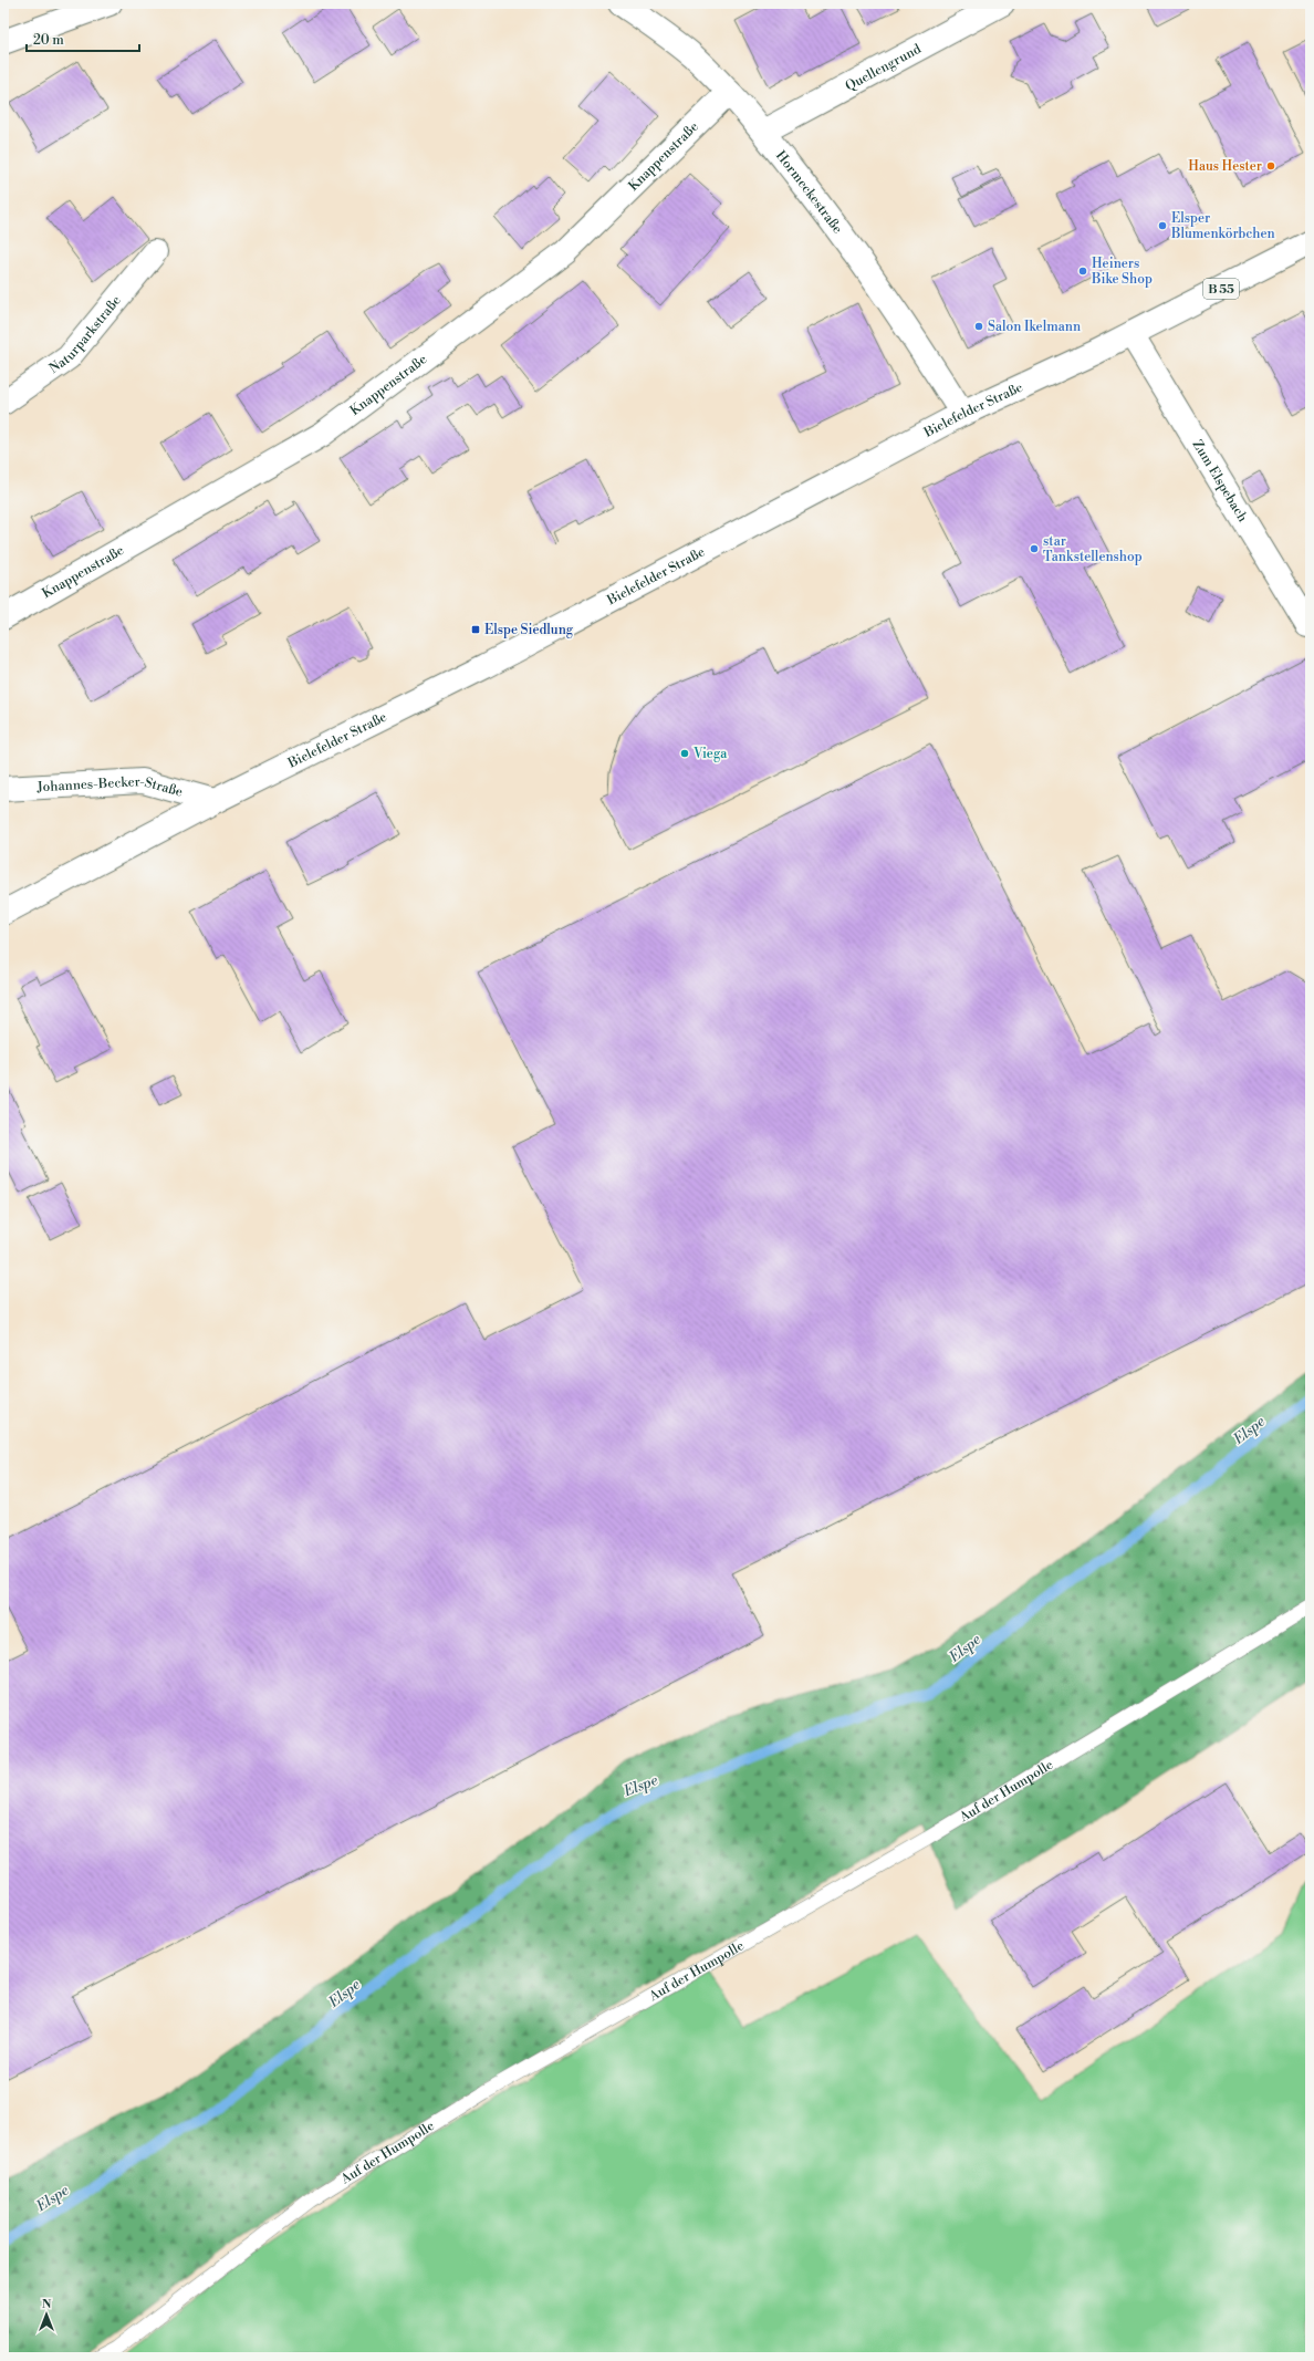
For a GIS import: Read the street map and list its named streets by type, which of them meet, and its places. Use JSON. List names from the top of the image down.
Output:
{
  "streets": {
    "street": [
      "Quellengrund",
      "Knappenstraße",
      "Hormeckestraße",
      "B 55",
      "Naturparkstraße",
      "Bielefelder Straße",
      "Zum Elspebach",
      "Johannes-Becker-Straße"
    ],
    "lane": ["Auf der Humpolle"]
  },
  "crossings": [
    ["Quellengrund", "Hormeckestraße"],
    ["Knappenstraße", "Hormeckestraße"],
    ["Hormeckestraße", "Bielefelder Straße"],
    ["Bielefelder Straße", "Zum Elspebach"],
    ["Bielefelder Straße", "Johannes-Becker-Straße"]
  ],
  "water": ["Elspe"],
  "places": {
    "other": [
      "Haus Hester",
      "Elsper Blumenkörbchen",
      "Heiners Bike Shop",
      "Salon Ikelmann",
      "star Tankstellenshop",
      "Viega"
    ],
    "transit": ["Elspe Siedlung"]
  },
  "scale_bar": "20 m",
  "north": "top"
}
